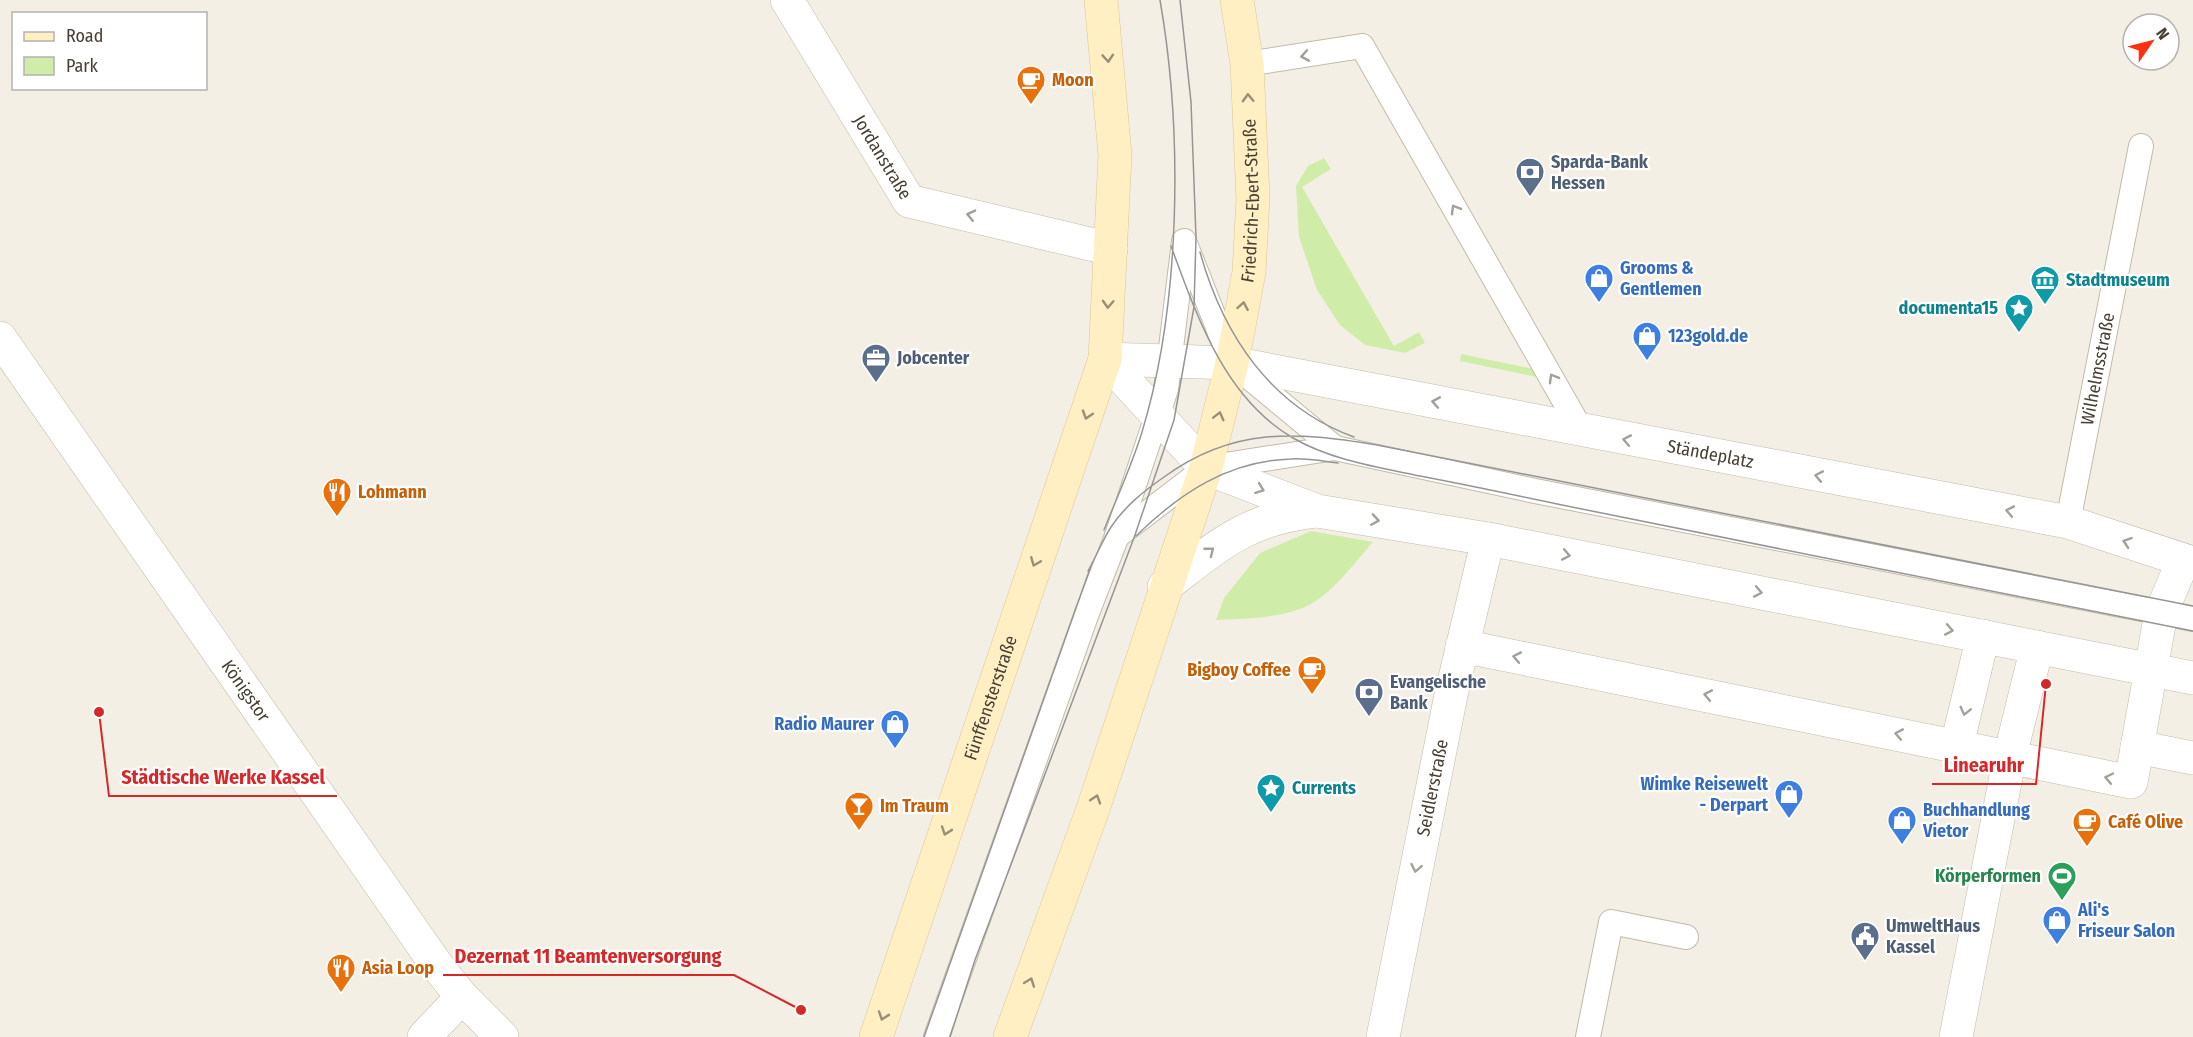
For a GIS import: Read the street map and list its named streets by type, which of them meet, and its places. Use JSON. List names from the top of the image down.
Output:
{
  "streets": {
    "main road": ["Friedrich-Ebert-Straße", "Fünffensterstraße"],
    "street": [
      "Jordanstraße",
      "Ständeplatz",
      "Königstor",
      "Seidlerstraße"
    ],
    "lane": ["Wilhelmsstraße"]
  },
  "crossings": [
    ["Friedrich-Ebert-Straße", "Ständeplatz"],
    ["Wilhelmsstraße", "Ständeplatz"],
    ["Ständeplatz", "Seidlerstraße"]
  ],
  "one_way": ["Jordanstraße", "Seidlerstraße"],
  "places": {
    "cafe": ["Moon", "Bigboy Coffee", "Café Olive"],
    "bank": ["Sparda-Bank Hessen", "Evangelische Bank"],
    "shop": [
      "Grooms & Gentlemen",
      "123gold.de",
      "Radio Maurer",
      "Wimke Reisewelt - Derpart",
      "Buchhandlung Vietor",
      "Ali's Friseur Salon"
    ],
    "museum": ["Stadtmuseum"],
    "place": ["documenta15", "Currents"],
    "office": ["Jobcenter"],
    "restaurant": ["Lohmann", "Asia Loop"],
    "other": ["Linearuhr", "Städtische Werke Kassel", "Dezernat 11 Beamtenversorgung"],
    "bar": ["Im Traum"],
    "sports": ["Körperformen"],
    "public building": ["UmweltHaus Kassel"]
  },
  "legend": ["Road", "Park"],
  "north": "top right"
}
